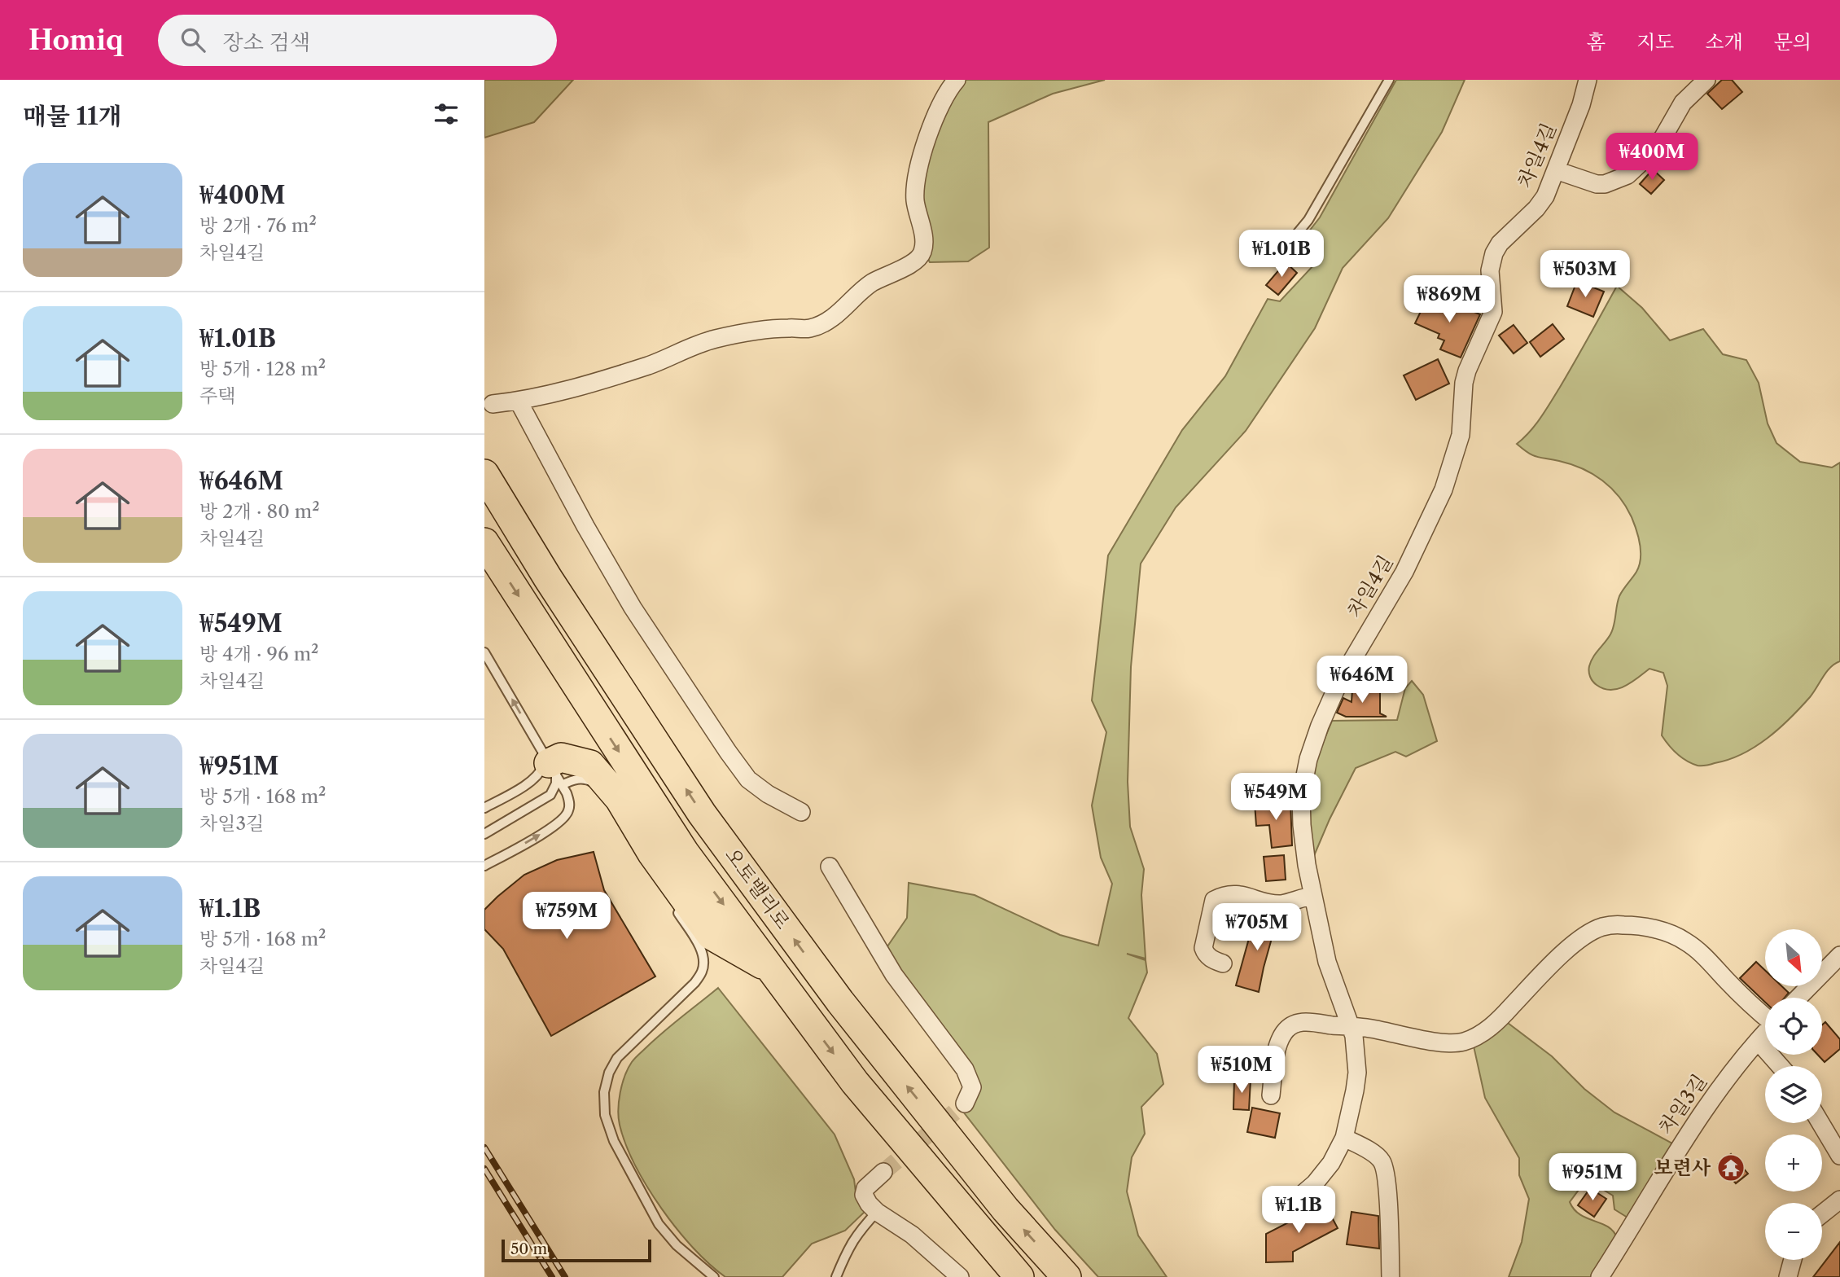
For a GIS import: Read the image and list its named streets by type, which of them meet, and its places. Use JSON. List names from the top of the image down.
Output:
{
  "streets": {
    "highway": ["오토밸리로"],
    "street": ["차일4길", "차일3길"]
  },
  "places": {
    "temple": ["보련사"]
  },
  "scale_bar": "50 m",
  "north": "bottom right",
  "page": {
    "header": "Homiq",
    "search": "장소 검색",
    "nav": [
      "홈",
      "지도",
      "소개",
      "문의"
    ],
    "heading": "매물 11개",
    "price": [
      "₩400M",
      "₩1.01B",
      "₩503M",
      "₩869M",
      "₩646M",
      "₩549M",
      "₩759M",
      "₩705M",
      "₩510M",
      "₩951M",
      "₩1.1B"
    ],
    "list": [
      {
        "name": "₩400M",
        "note": "방 2개 · 76 m² · 차일4길"
      },
      {
        "name": "₩1.01B",
        "note": "방 5개 · 128 m² · 주택"
      },
      {
        "name": "₩646M",
        "note": "방 2개 · 80 m² · 차일4길"
      },
      {
        "name": "₩549M",
        "note": "방 4개 · 96 m² · 차일4길"
      },
      {
        "name": "₩951M",
        "note": "방 5개 · 168 m² · 차일3길"
      },
      {
        "name": "₩1.1B",
        "note": "방 5개 · 168 m² · 차일4길"
      }
    ],
    "map_buttons": ["+", "−"],
    "scale": "50 m"
  }
}
